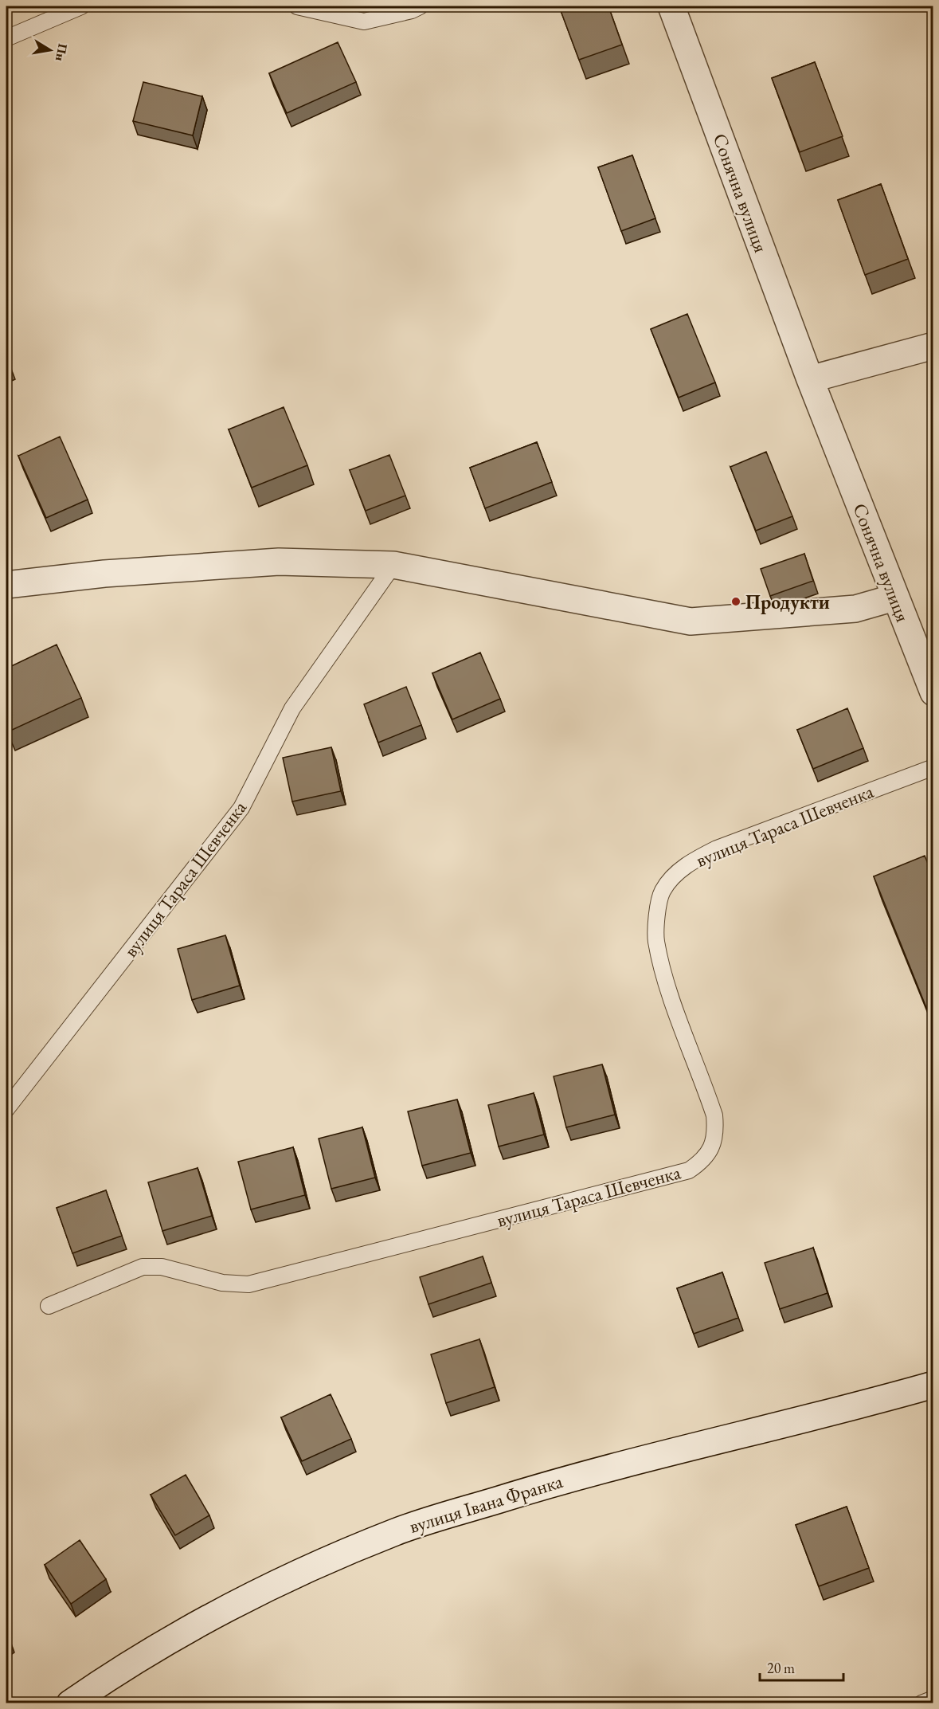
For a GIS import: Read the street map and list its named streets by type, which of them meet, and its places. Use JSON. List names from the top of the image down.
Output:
{
  "streets": {
    "street": ["Сонячна вулиця", "вулиця Івана Франка"],
    "lane": ["вулиця Тараса Шевченка"]
  },
  "places": ["Продукти"],
  "scale_bar": "20 m",
  "north": "right"
}
